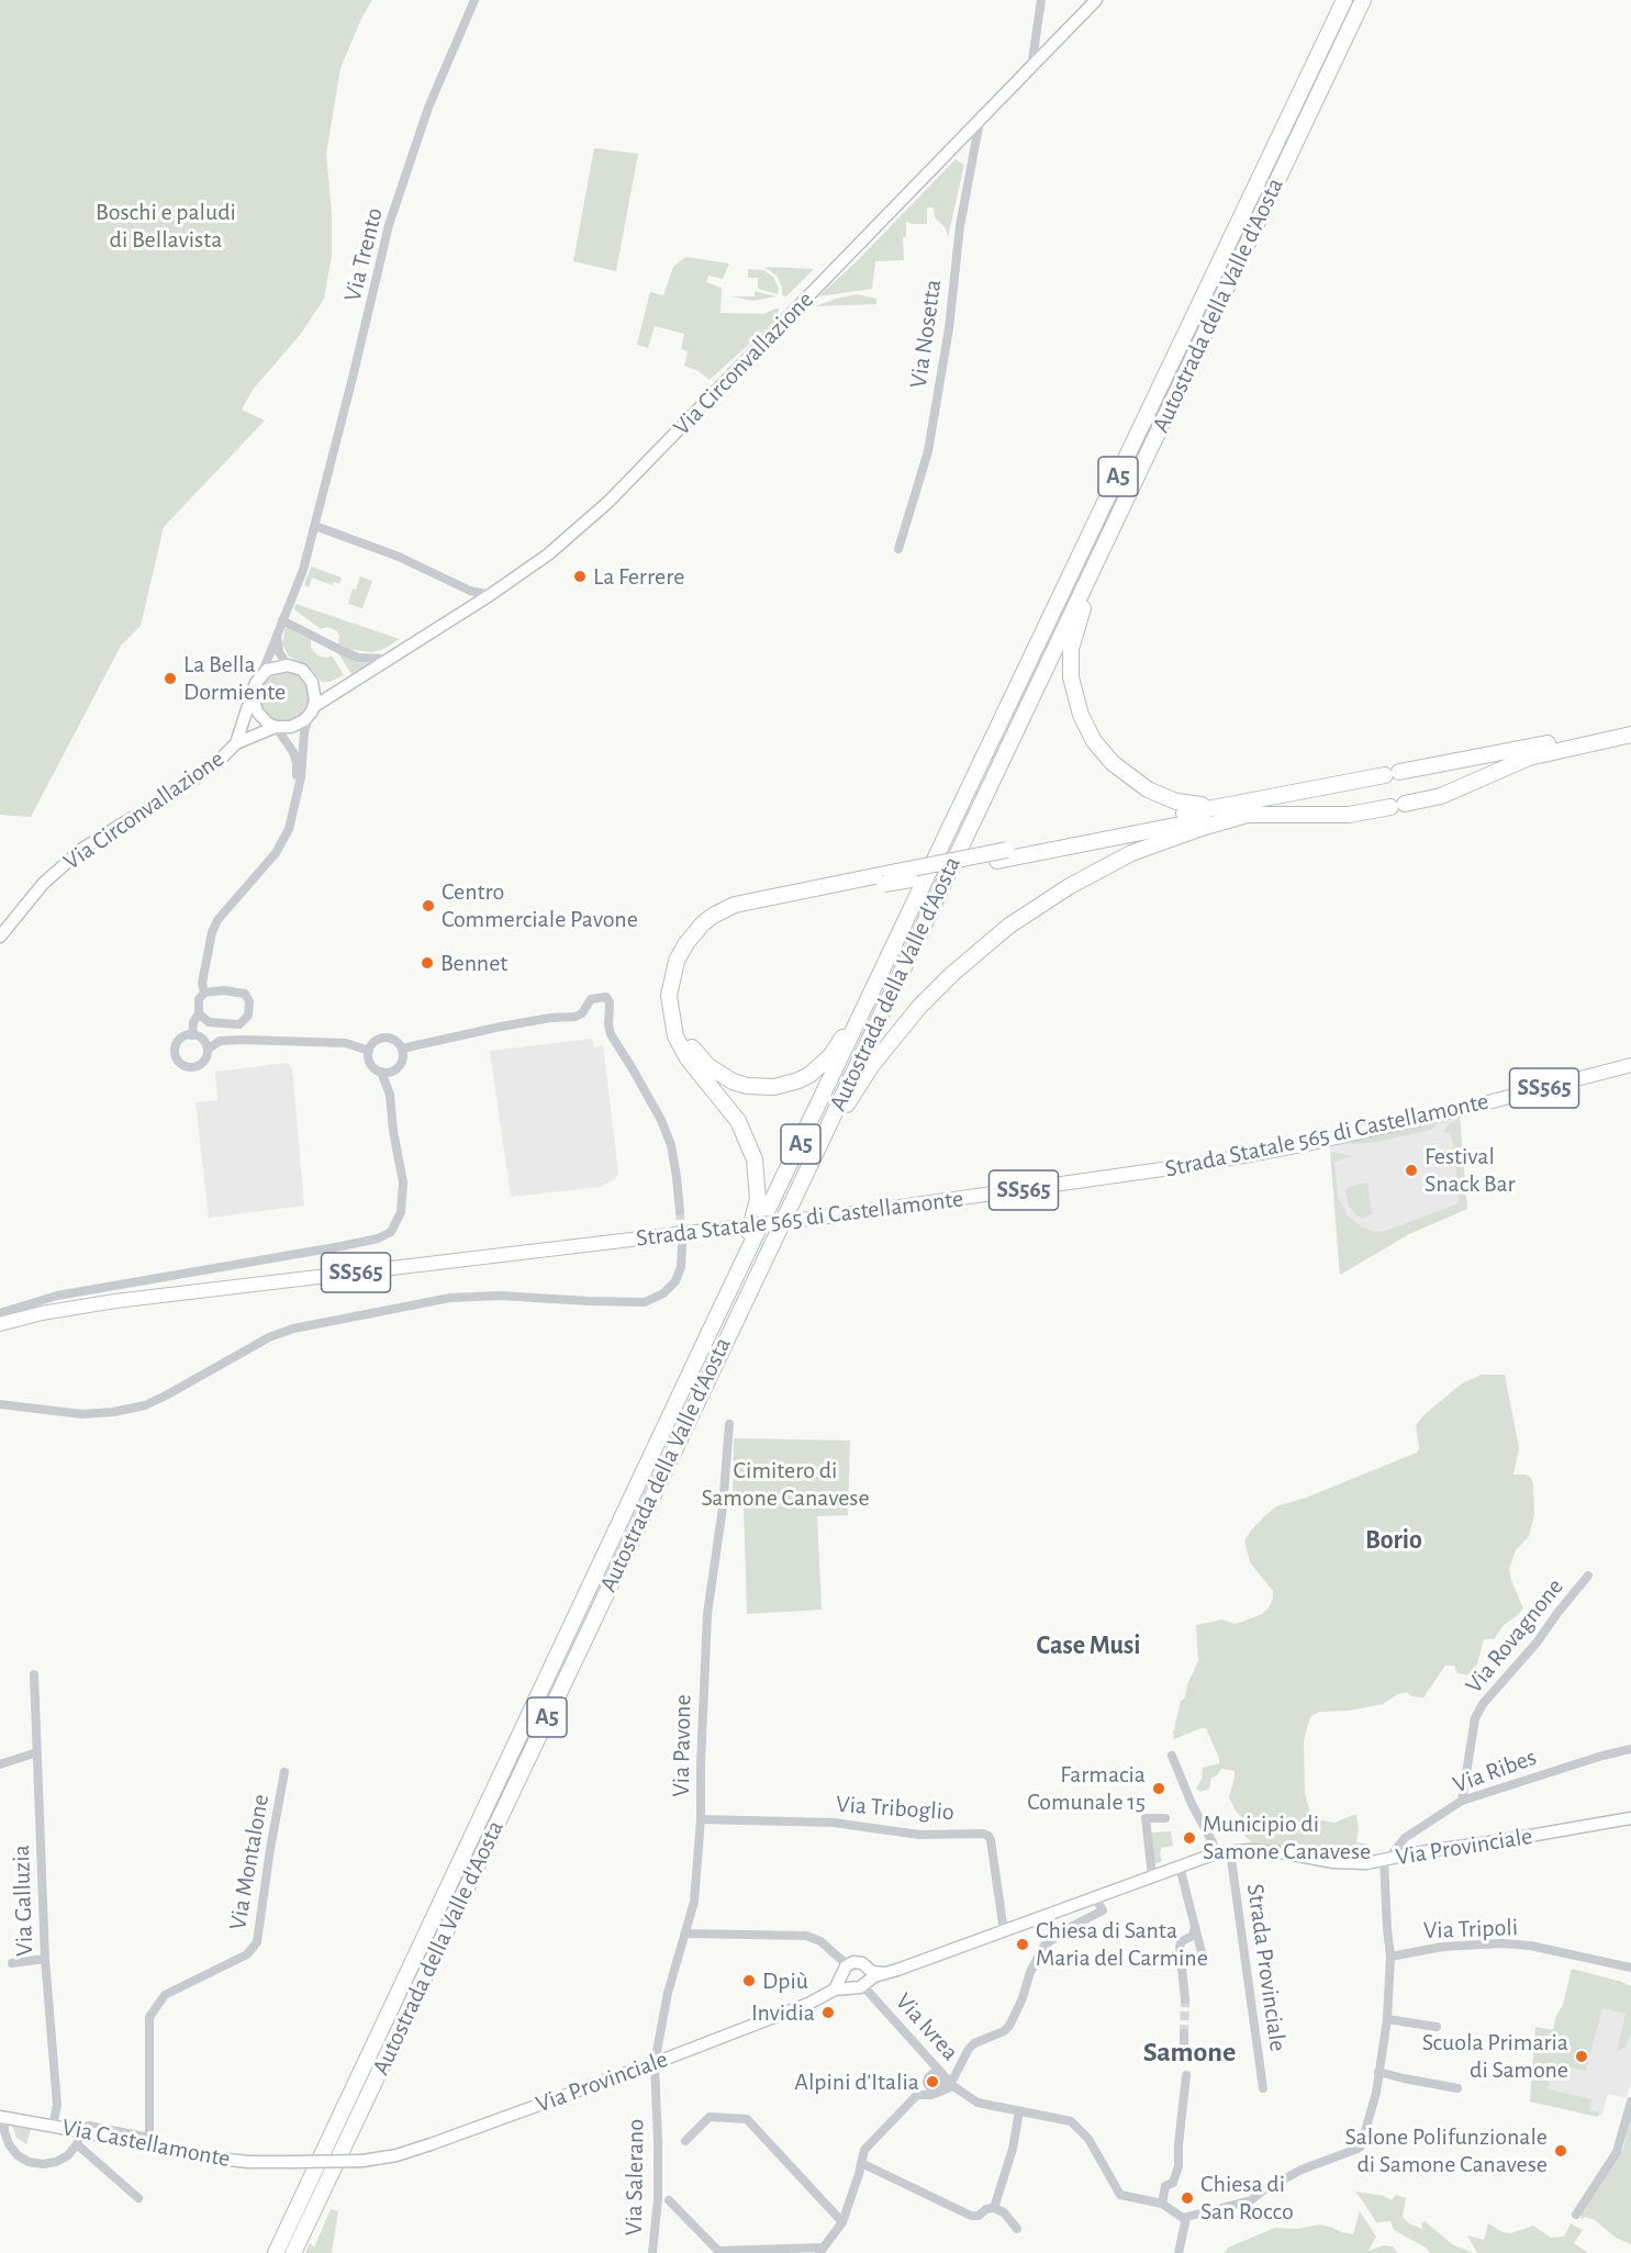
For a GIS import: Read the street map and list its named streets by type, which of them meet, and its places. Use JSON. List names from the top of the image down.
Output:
{
  "streets": {
    "highway": ["Autostrada della Valle d'Aosta", "A5"],
    "main road": [
      "Via Circonvallazione",
      "SS565",
      "Strada Statale 565 di Castellamonte",
      "Via Provinciale",
      "Via Castellamonte"
    ],
    "street": [
      "Via Trento",
      "Via Nosetta",
      "Via Rovagnone",
      "Via Pavone",
      "Via Ribes",
      "Via Triboglio",
      "Via Montalone",
      "Via Galluzia",
      "Via Tripoli",
      "Strada Provinciale",
      "Via Ivrea",
      "Via Salerano"
    ]
  },
  "crossings": [
    ["Via Trento", "Via Circonvallazione"],
    ["Via Nosetta", "Via Circonvallazione"],
    ["Via Rovagnone", "Via Ribes"],
    ["Via Pavone", "Via Triboglio"],
    ["Via Pavone", "Via Provinciale"],
    ["Via Pavone", "Via Salerano"],
    ["Via Ribes", "Via Provinciale"],
    ["Via Triboglio", "Via Provinciale"],
    ["Via Provinciale", "Strada Provinciale"],
    ["Via Provinciale", "Via Ivrea"],
    ["Via Provinciale", "Via Castellamonte"],
    ["Via Provinciale", "Via Salerano"],
    ["Via Montalone", "Via Castellamonte"],
    ["Via Galluzia", "Via Castellamonte"]
  ],
  "districts": ["Borio", "Case Musi", "Samone"],
  "parks": ["Boschi e paludi di Bellavista", "Cimitero di Samone Canavese"],
  "places": [
    "La Ferrere",
    "La Bella Dormiente",
    "Centro Commerciale Pavone",
    "Bennet",
    "Festival Snack Bar",
    "Farmacia Comunale 15",
    "Municipio di Samone Canavese",
    "Chiesa di Santa Maria del Carmine",
    "Dpiù",
    "Invidia",
    "Scuola Primaria di Samone",
    "Alpini d'Italia",
    "Salone Polifunzionale di Samone Canavese",
    "Chiesa di San Rocco"
  ]
}
